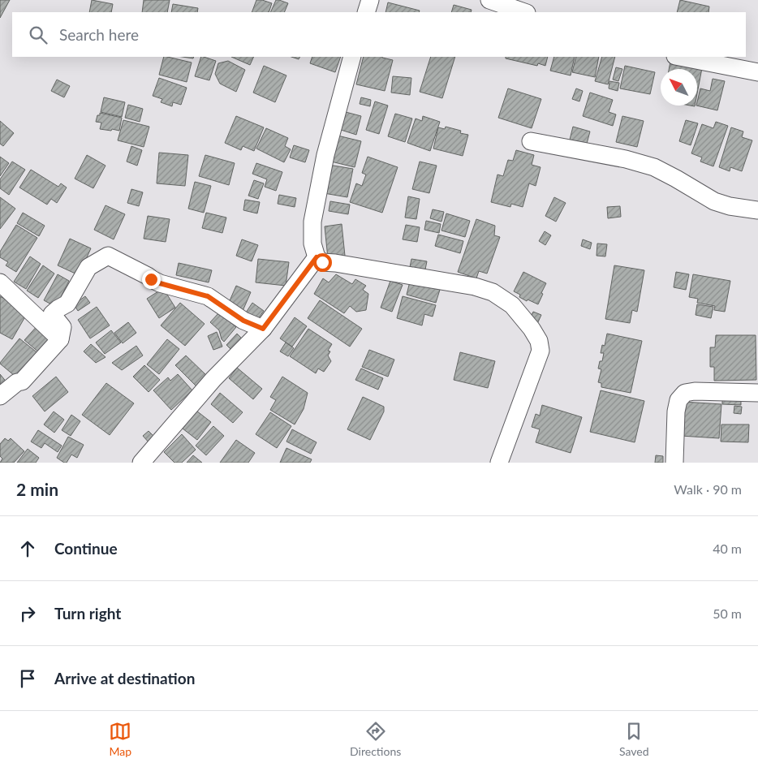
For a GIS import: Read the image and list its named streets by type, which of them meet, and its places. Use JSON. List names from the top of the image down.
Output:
{
  "north": "top left",
  "page": {
    "search": "Search here",
    "heading": ["2 min", "Walk · 90 m"],
    "list": [
      ["Continue", "40 m"],
      ["Turn right", "50 m"],
      "Arrive at destination"
    ],
    "nav": ["Map", "Directions", "Saved"]
  }
}
